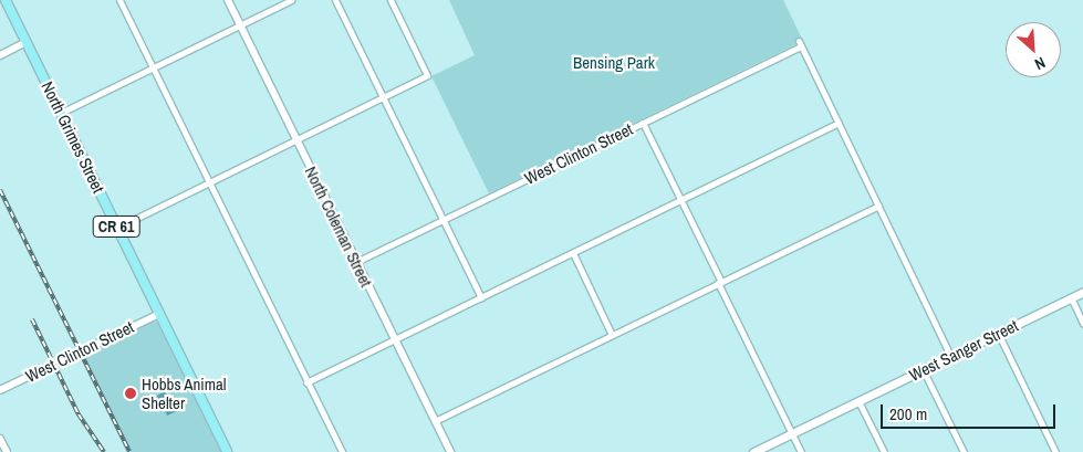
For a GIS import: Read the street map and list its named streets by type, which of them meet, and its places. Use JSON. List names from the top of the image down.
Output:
{
  "streets": {
    "main road": ["North Grimes Street", "CR 61", "West Sanger Street"],
    "street": ["West Clinton Street", "North Coleman Street"]
  },
  "crossings": [
    ["North Grimes Street", "West Clinton Street"],
    ["West Clinton Street", "North Coleman Street"]
  ],
  "parks": ["Bensing Park"],
  "places": ["Hobbs Animal Shelter"],
  "scale_bar": "200 m",
  "north": "bottom right"
}
